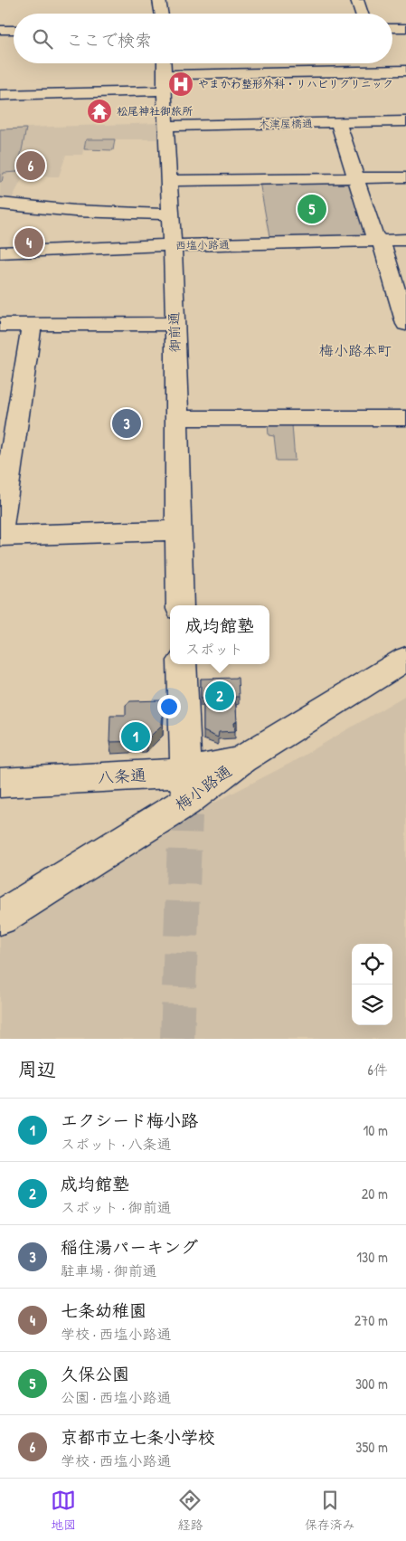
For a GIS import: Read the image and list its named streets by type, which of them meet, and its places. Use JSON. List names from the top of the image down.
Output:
{
  "streets": {
    "street": [
      "木津屋橋通",
      "西塩小路通",
      "御前通",
      "八条通",
      "梅小路通"
    ]
  },
  "crossings": [
    ["木津屋橋通", "御前通"],
    ["西塩小路通", "御前通"],
    ["八条通", "梅小路通"]
  ],
  "districts": ["梅小路本町"],
  "places": {
    "hospital": ["やまかわ整形外科・リハビリクリニック"],
    "temple": ["松尾神社御旅所"]
  },
  "page": {
    "search": "ここで検索",
    "pins": [
      "6",
      "5",
      "4",
      "3",
      "2",
      "1"
    ],
    "popup": ["成均館塾", "スポット"],
    "heading": ["周辺", "6件"],
    "list": [
      {
        "mark": "1",
        "name": "エクシード梅小路",
        "note": "スポット · 八条通",
        "value": "10 m"
      },
      {
        "mark": "2",
        "name": "成均館塾",
        "note": "スポット · 御前通",
        "value": "20 m"
      },
      {
        "mark": "3",
        "name": "稲住湯パーキング",
        "note": "駐車場 · 御前通",
        "value": "130 m"
      },
      {
        "mark": "4",
        "name": "七条幼稚園",
        "note": "学校 · 西塩小路通",
        "value": "270 m"
      },
      {
        "mark": "5",
        "name": "久保公園",
        "note": "公園 · 西塩小路通",
        "value": "300 m"
      },
      {
        "mark": "6",
        "name": "京都市立七条小学校",
        "note": "学校 · 西塩小路通",
        "value": "350 m"
      }
    ],
    "nav": ["地図", "経路", "保存済み"]
  }
}
